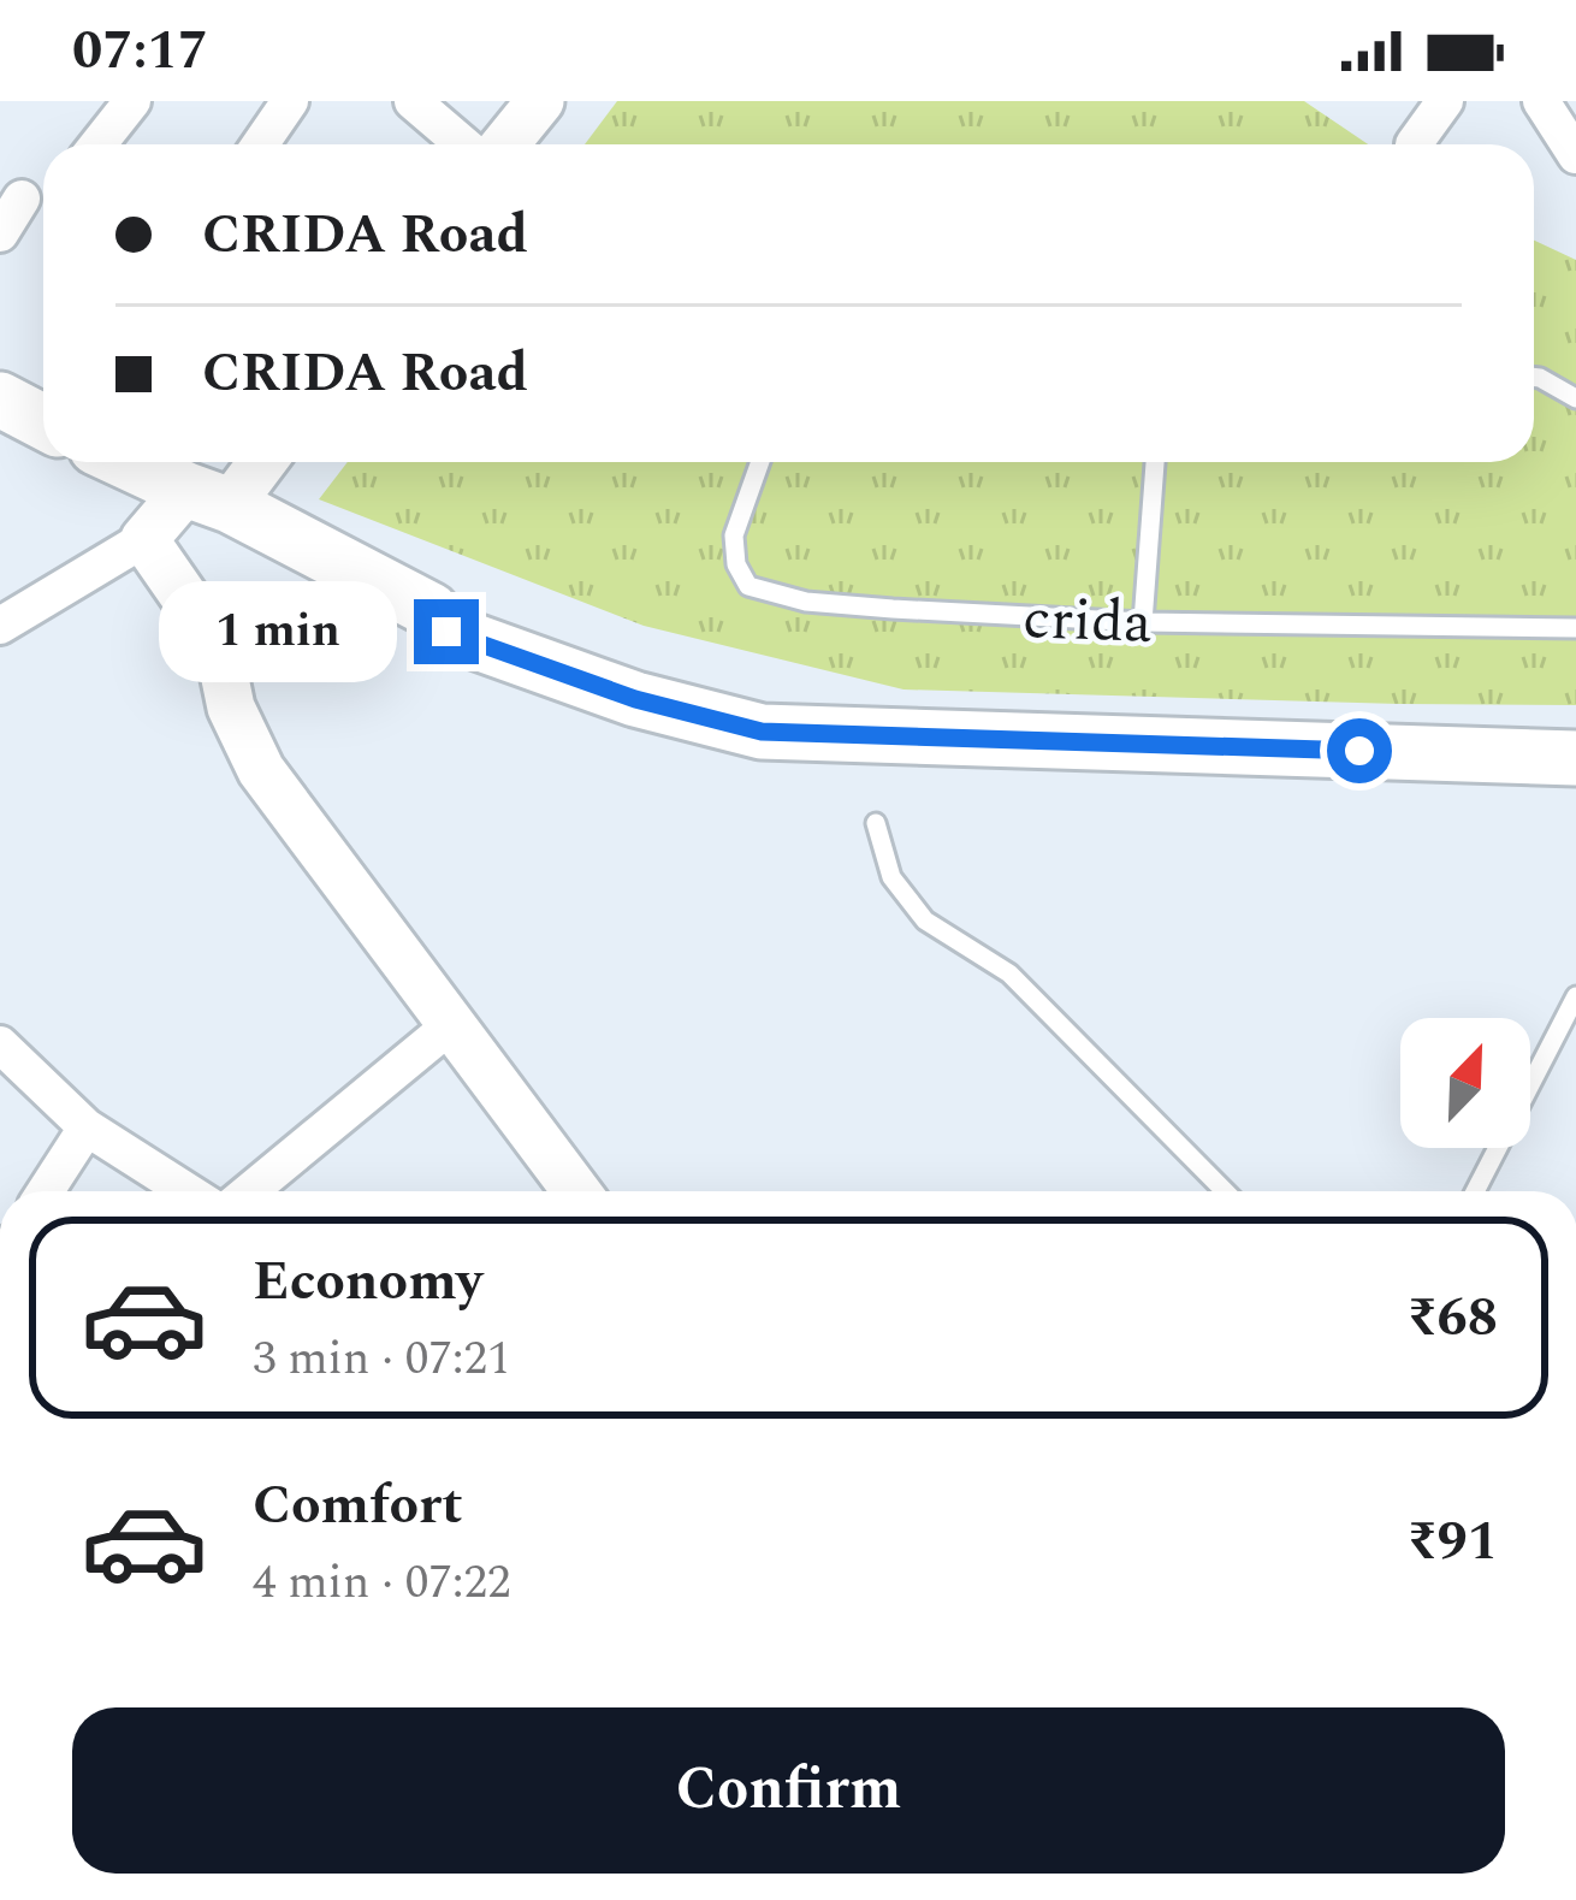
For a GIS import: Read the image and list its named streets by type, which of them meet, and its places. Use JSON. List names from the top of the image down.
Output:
{
  "streets": {
    "lane": ["crida"]
  },
  "north": "top right",
  "page": {
    "status": "07:17",
    "banner": ["CRIDA Road", "CRIDA Road"],
    "bubble": "1 min",
    "list": [
      {
        "name": "Economy",
        "note": "3 min · 07:21",
        "value": "₹68"
      },
      {
        "name": "Comfort",
        "note": "4 min · 07:22",
        "value": "₹91"
      }
    ],
    "buttons": "Confirm"
  }
}
